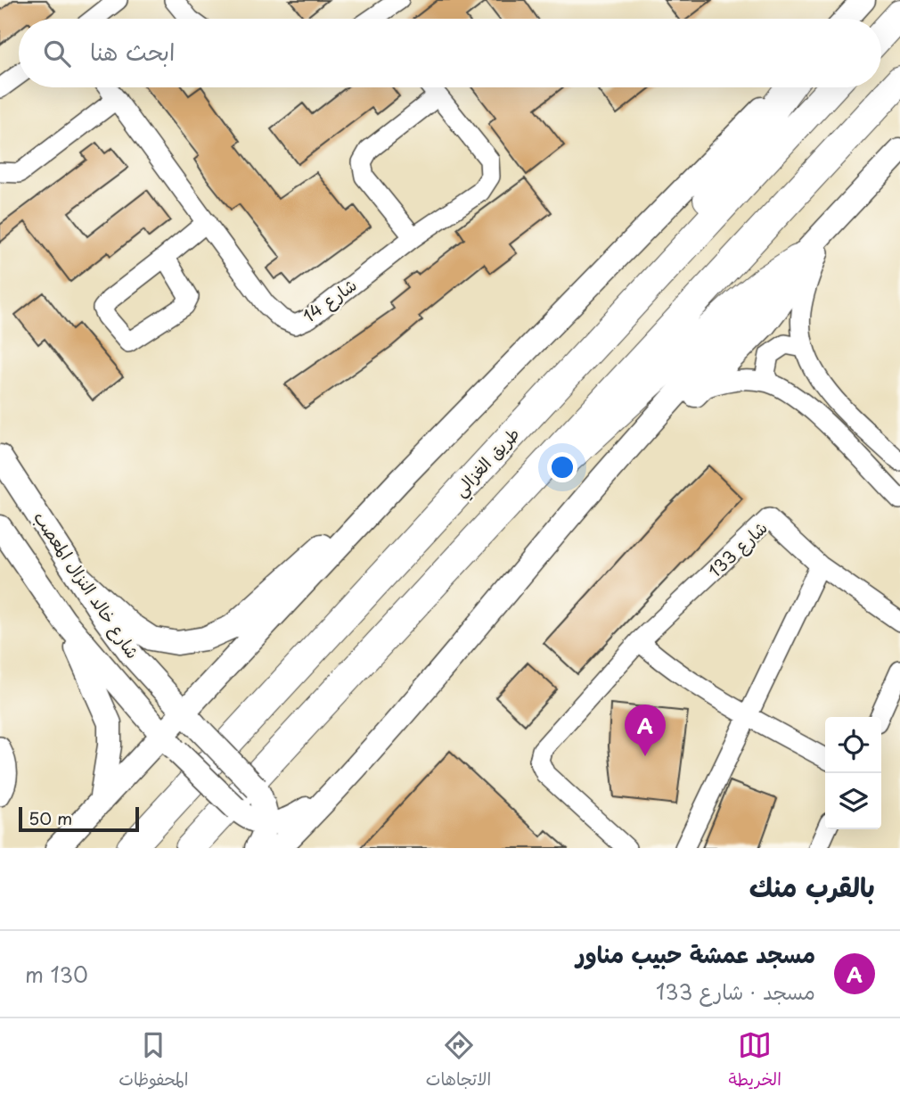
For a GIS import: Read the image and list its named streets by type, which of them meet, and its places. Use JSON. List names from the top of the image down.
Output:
{
  "streets": {
    "highway": ["طريق الغزالي"],
    "main road": ["شارع خالد النزال المعصب"],
    "street": ["شارع 14", "شارع 133"]
  },
  "scale_bar": "50 m",
  "page": {
    "search": "ابحث هنا",
    "pins": "A",
    "scale": "50 m",
    "heading": "بالقرب منك",
    "list": [
      {
        "mark": "A",
        "name": "مسجد عمشة حبيب مناور",
        "note": "مسجد · شارع 133",
        "value": "130 m"
      }
    ],
    "nav": ["الخريطة", "الاتجاهات", "المحفوظات"]
  }
}
